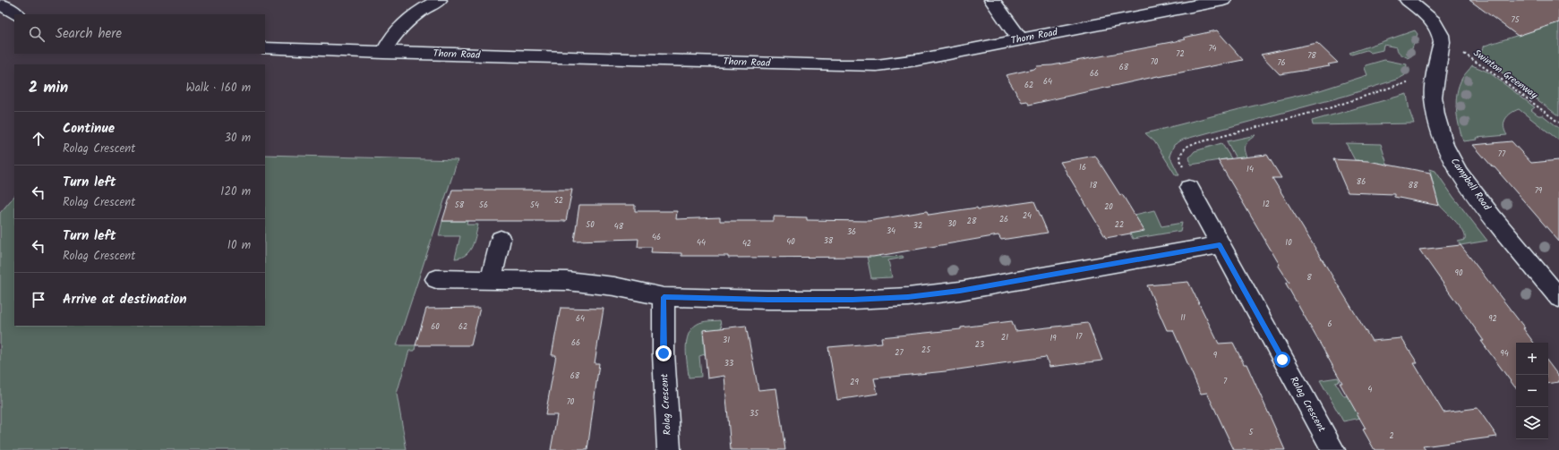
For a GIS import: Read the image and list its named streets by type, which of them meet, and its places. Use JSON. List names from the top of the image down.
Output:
{
  "streets": {
    "street": ["Thorn Road", "Campbell Road", "Rolag Crescent"],
    "path": ["Swinton Greenway"]
  },
  "crossings": [
    ["Swinton Greenway", "Campbell Road"]
  ],
  "house_numbers": [
    "75",
    "74",
    "72",
    "78",
    "70",
    "76",
    "68",
    "66",
    "64",
    "62",
    "77",
    "16",
    "14",
    "86",
    "18",
    "88",
    "79",
    "52",
    "12",
    "58",
    "56",
    "54",
    "20",
    "24",
    "26",
    "28",
    "30",
    "50",
    "22",
    "32",
    "48",
    "34",
    "36",
    "46",
    "38",
    "40",
    "44",
    "10",
    "42",
    "90",
    "8",
    "11",
    "64",
    "92",
    "6",
    "60",
    "62",
    "17",
    "21",
    "19",
    "31",
    "66",
    "23",
    "25",
    "27",
    "94",
    "9",
    "33",
    "68",
    "7",
    "29",
    "4",
    "70",
    "35",
    "5",
    "2"
  ],
  "page": {
    "search": "Search here",
    "heading": ["2 min", "Walk · 160 m"],
    "list": [
      ["Continue", "Rolag Crescent", "30 m"],
      ["Turn left", "Rolag Crescent", "120 m"],
      ["Turn left", "Rolag Crescent", "10 m"],
      "Arrive at destination"
    ],
    "map_buttons": ["+", "−"]
  }
}
